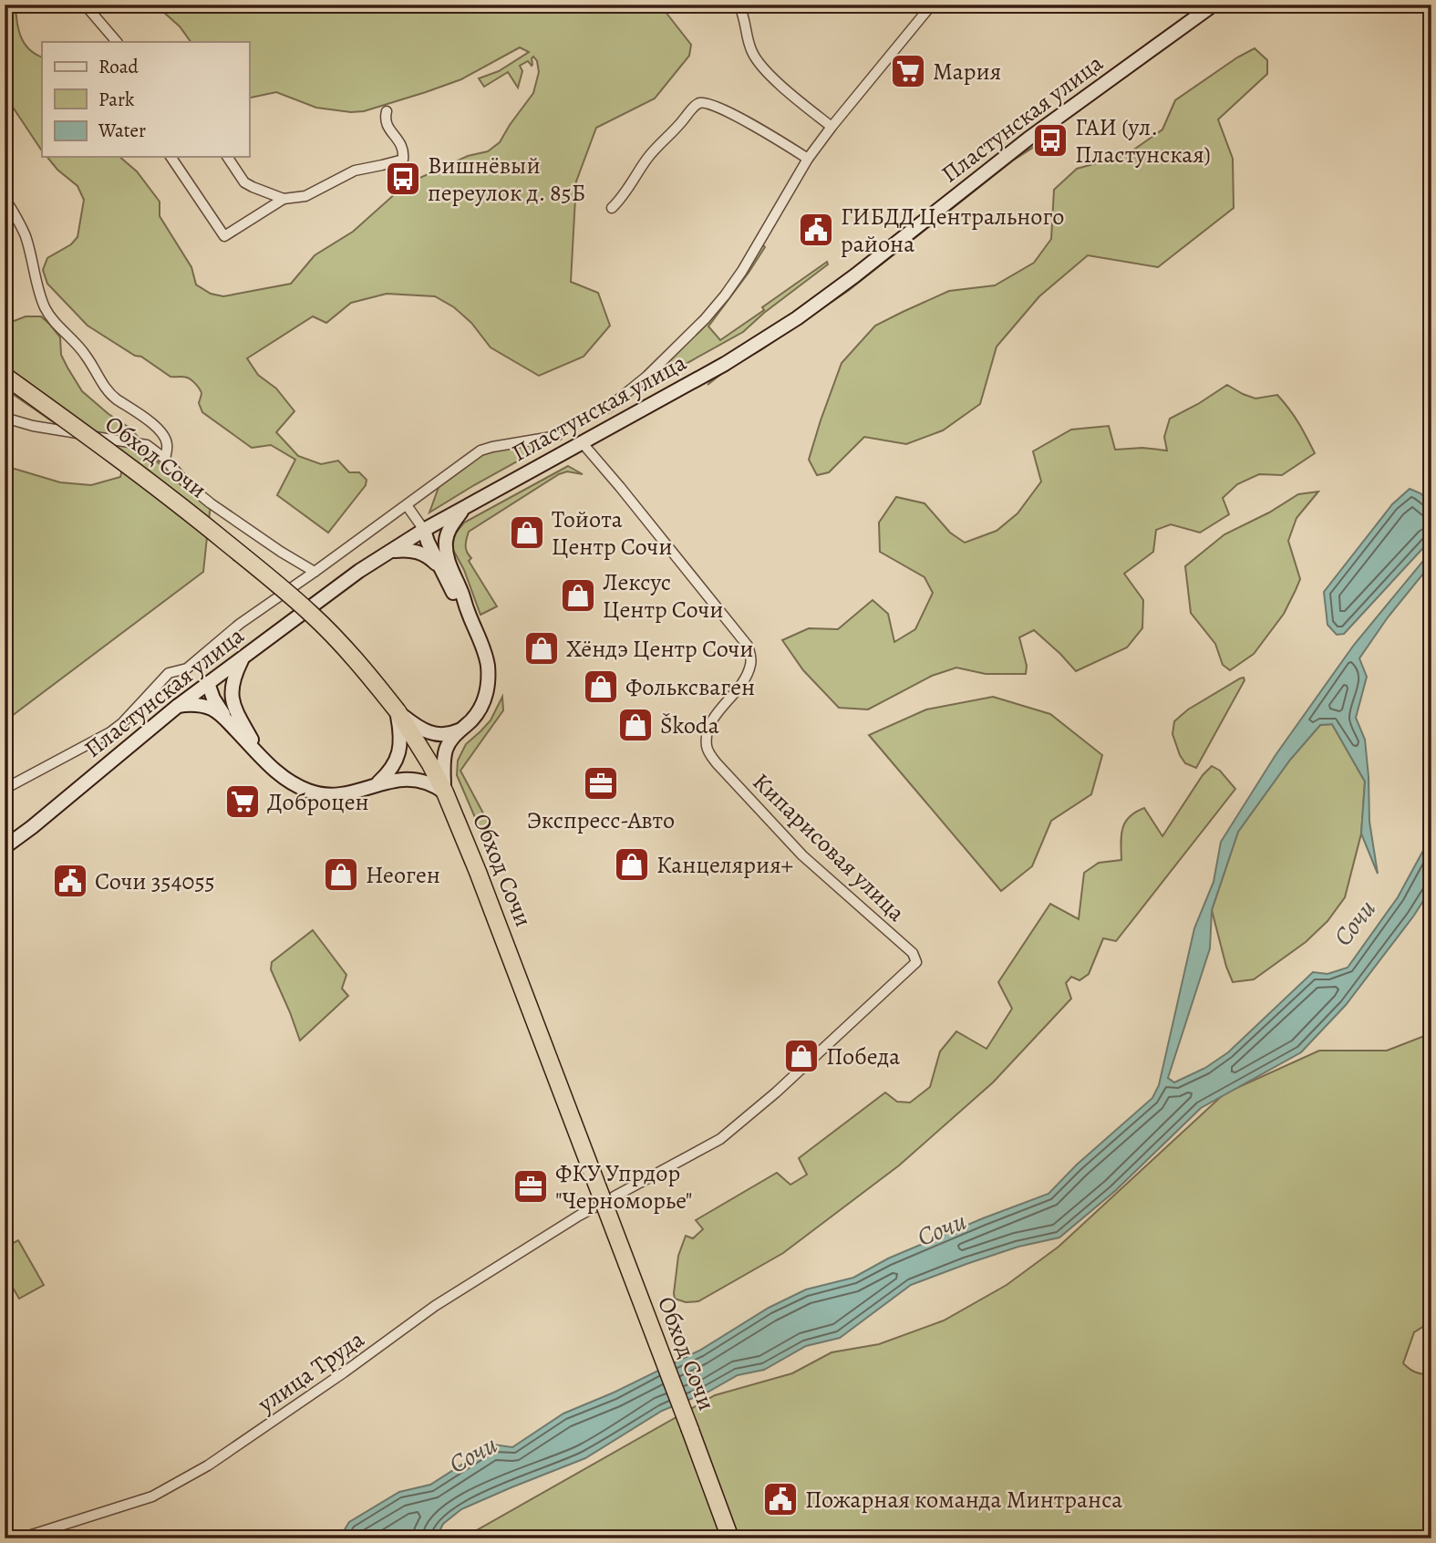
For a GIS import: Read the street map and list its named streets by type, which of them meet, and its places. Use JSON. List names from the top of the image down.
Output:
{
  "streets": {
    "highway": ["Обход Сочи"],
    "main road": ["Пластунская улица"],
    "street": ["Кипарисовая улица", "улица Труда"]
  },
  "crossings": [
    ["Пластунская улица", "Кипарисовая улица"],
    ["Кипарисовая улица", "улица Труда"]
  ],
  "water": ["Сочи"],
  "places": {
    "supermarket": ["Мария", "Доброцен"],
    "bus stop": ["ГАИ (ул. Пластунская)", "Вишнёвый переулок д. 85Б"],
    "public building": ["ГИБДД Центрального района", "Сочи 354055", "Пожарная команда Минтранса"],
    "shop": [
      "Тойота Центр Сочи",
      "Лексус Центр Сочи",
      "Хёндэ Центр Сочи",
      "Фольксваген",
      "Škoda",
      "Канцелярия+",
      "Неоген",
      "Победа"
    ],
    "office": ["Экспресс-Авто", "ФКУ Упрдор \"Черноморье\""]
  },
  "legend": ["Road", "Park", "Water"]
}
